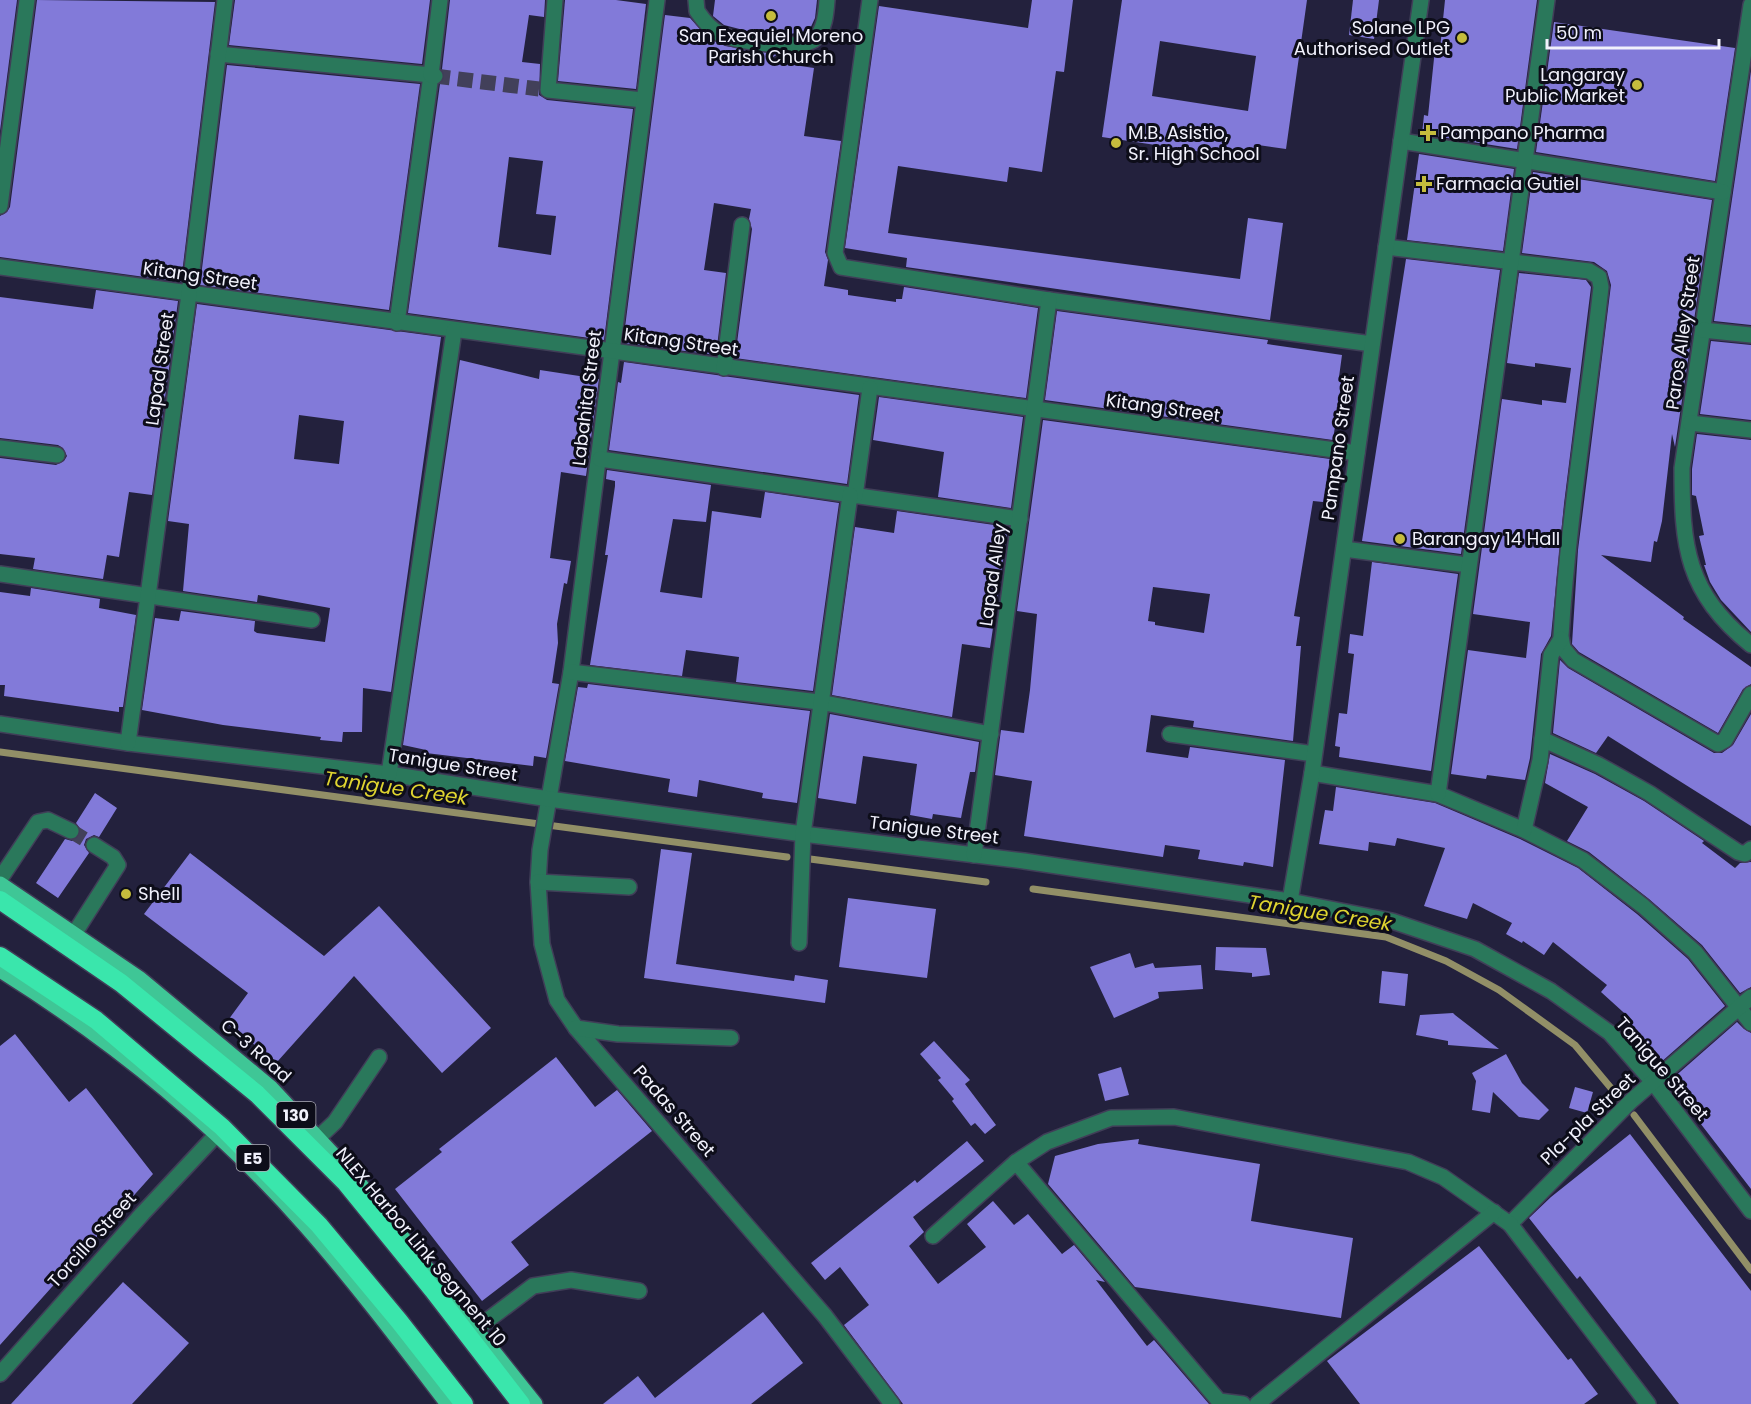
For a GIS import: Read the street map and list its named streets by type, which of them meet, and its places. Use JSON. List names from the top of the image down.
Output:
{
  "streets": {
    "highway": ["E5", "NLEX Harbor Link Segment 10"],
    "main road": ["C-3 Road", "130"],
    "street": [
      "Kitang Street",
      "Paros Alley Street",
      "Lapad Street",
      "Labahita Street",
      "Pampano Street",
      "Lapad Alley",
      "Tanigue Street",
      "Padas Street",
      "Pla-pla Street",
      "Torcillo Street"
    ]
  },
  "crossings": [
    ["Kitang Street", "Lapad Street"],
    ["Kitang Street", "Labahita Street"],
    ["Kitang Street", "Pampano Street"],
    ["Kitang Street", "Lapad Alley"],
    ["Lapad Street", "Tanigue Street"],
    ["Labahita Street", "Tanigue Street"],
    ["Labahita Street", "Padas Street"],
    ["Pampano Street", "Tanigue Street"],
    ["Lapad Alley", "Tanigue Street"],
    ["Tanigue Street", "Padas Street"],
    ["Tanigue Street", "Pla-pla Street"]
  ],
  "water": ["Tanigue Creek"],
  "places": {
    "other": [
      "San Exequiel Moreno Parish Church",
      "Solane LPG Authorised Outlet",
      "Langaray Public Market",
      "M.B. Asistio, Sr. High School",
      "Barangay 14 Hall",
      "Shell"
    ],
    "health": ["Pampano Pharma", "Farmacia Gutiel"]
  },
  "scale_bar": "50 m"
}
